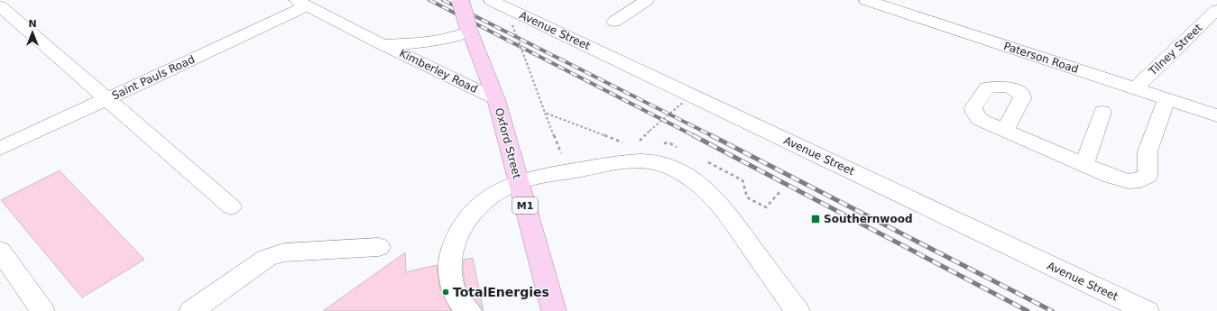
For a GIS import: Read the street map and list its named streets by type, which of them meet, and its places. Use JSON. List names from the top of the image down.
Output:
{
  "streets": {
    "main road": ["Oxford Street", "M1"],
    "street": [
      "Avenue Street",
      "Tilney Street",
      "Paterson Road",
      "Kimberley Road",
      "Saint Pauls Road"
    ]
  },
  "crossings": [
    ["Tilney Street", "Paterson Road"],
    ["Kimberley Road", "Saint Pauls Road"],
    ["Kimberley Road", "Oxford Street"]
  ],
  "places": {
    "transit": ["Southernwood"],
    "other": ["TotalEnergies"]
  },
  "north": "top"
}
